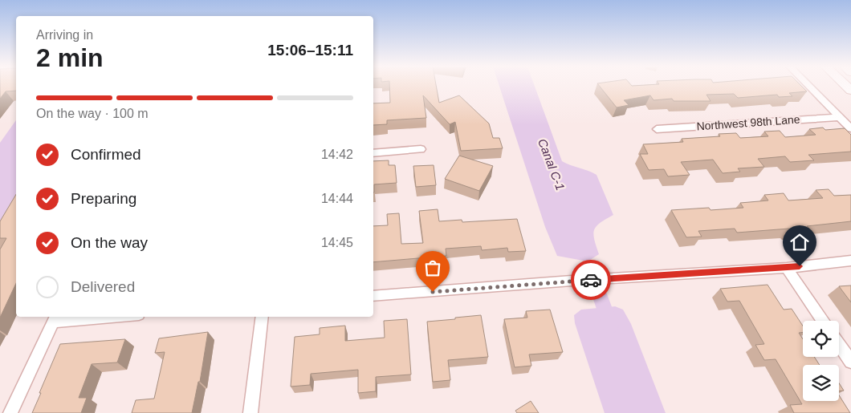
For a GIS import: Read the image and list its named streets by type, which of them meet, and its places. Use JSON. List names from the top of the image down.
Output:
{
  "streets": {
    "street": ["Northwest 98th Lane"]
  },
  "water": ["Canal C-1"],
  "page": {
    "heading": ["2 min", "Arriving in", "15:06–15:11"],
    "bar": "On the way · 100 m",
    "list": [
      ["Confirmed", "14:42"],
      ["Preparing", "14:44"],
      ["On the way", "14:45"],
      "Delivered"
    ]
  }
}
